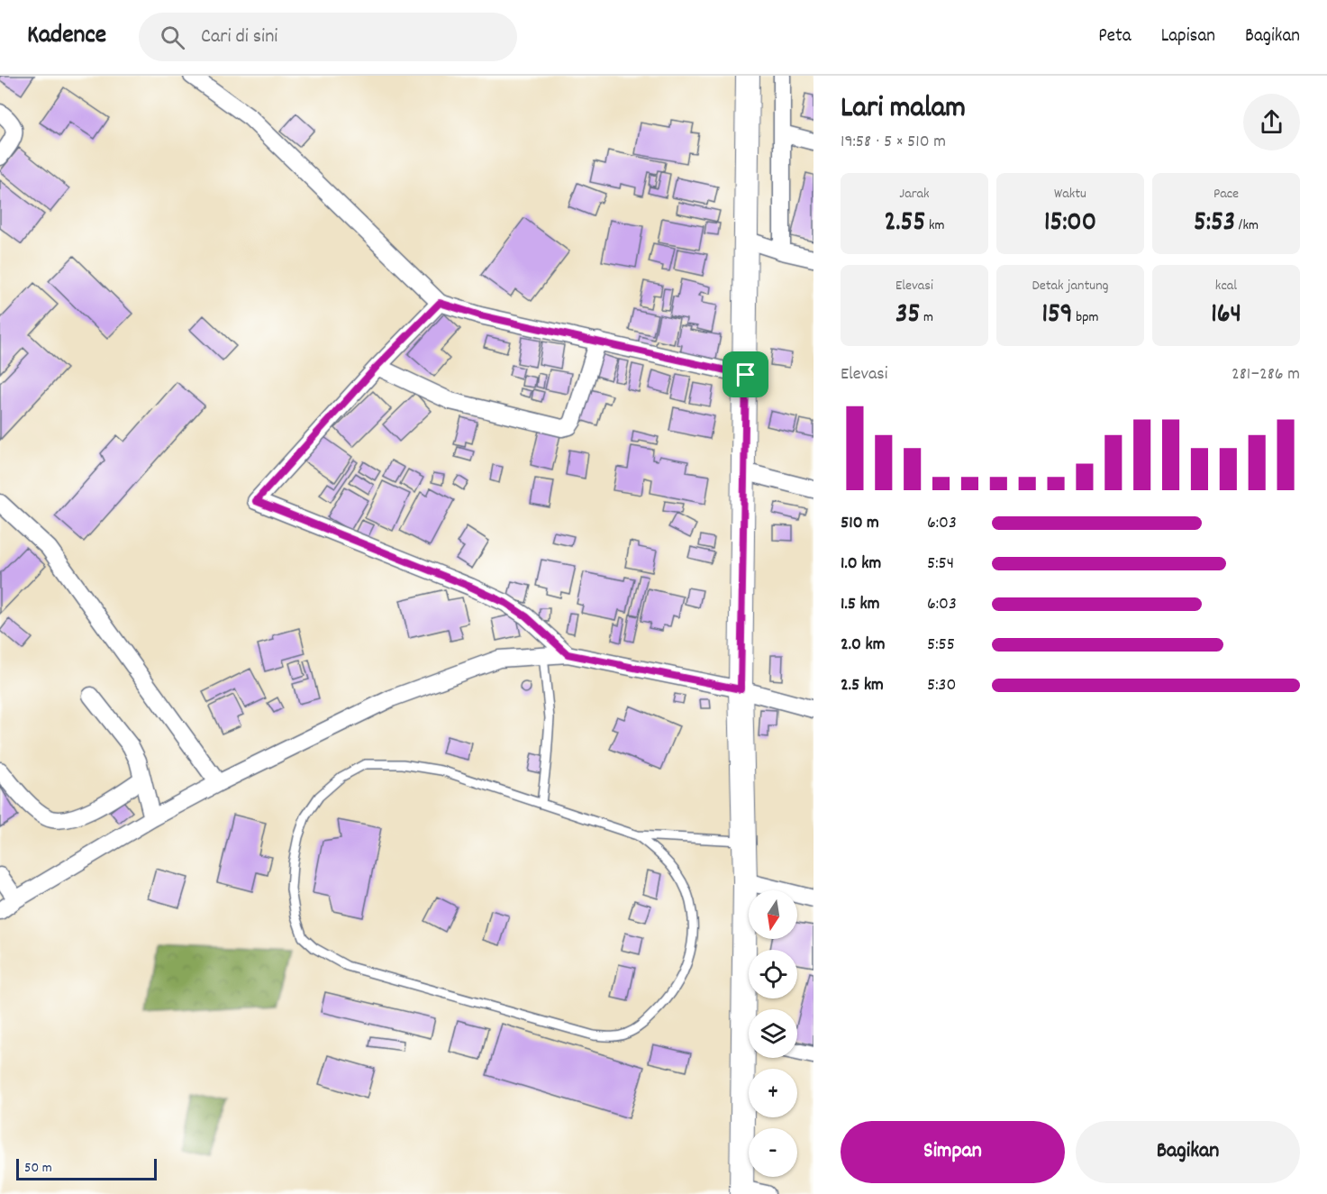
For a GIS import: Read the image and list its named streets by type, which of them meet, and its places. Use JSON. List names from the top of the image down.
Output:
{
  "scale_bar": "50 m",
  "north": "bottom",
  "page": {
    "header": "Kadence",
    "search": "Cari di sini",
    "nav": ["Peta", "Lapisan", "Bagikan"],
    "heading": ["Lari malam", "19:58 · 5 × 510 m"],
    "stats": [
      ["Jarak", "2.55 km"],
      ["Waktu", "15:00"],
      ["Pace", "5:53 /km"],
      ["Elevasi", "35 m"],
      ["Detak jantung", "159 bpm"],
      ["kcal", "164"]
    ],
    "chart": ["Elevasi", "281–286 m"],
    "list": [
      {
        "name": "510 m",
        "note": "6:03"
      },
      {
        "name": "1.0 km",
        "note": "5:54"
      },
      {
        "name": "1.5 km",
        "note": "6:03"
      },
      {
        "name": "2.0 km",
        "note": "5:55"
      },
      {
        "name": "2.5 km",
        "note": "5:30"
      }
    ],
    "map_buttons": ["+", "−"],
    "buttons": ["Simpan", "Bagikan"],
    "scale": "50 m"
  }
}
